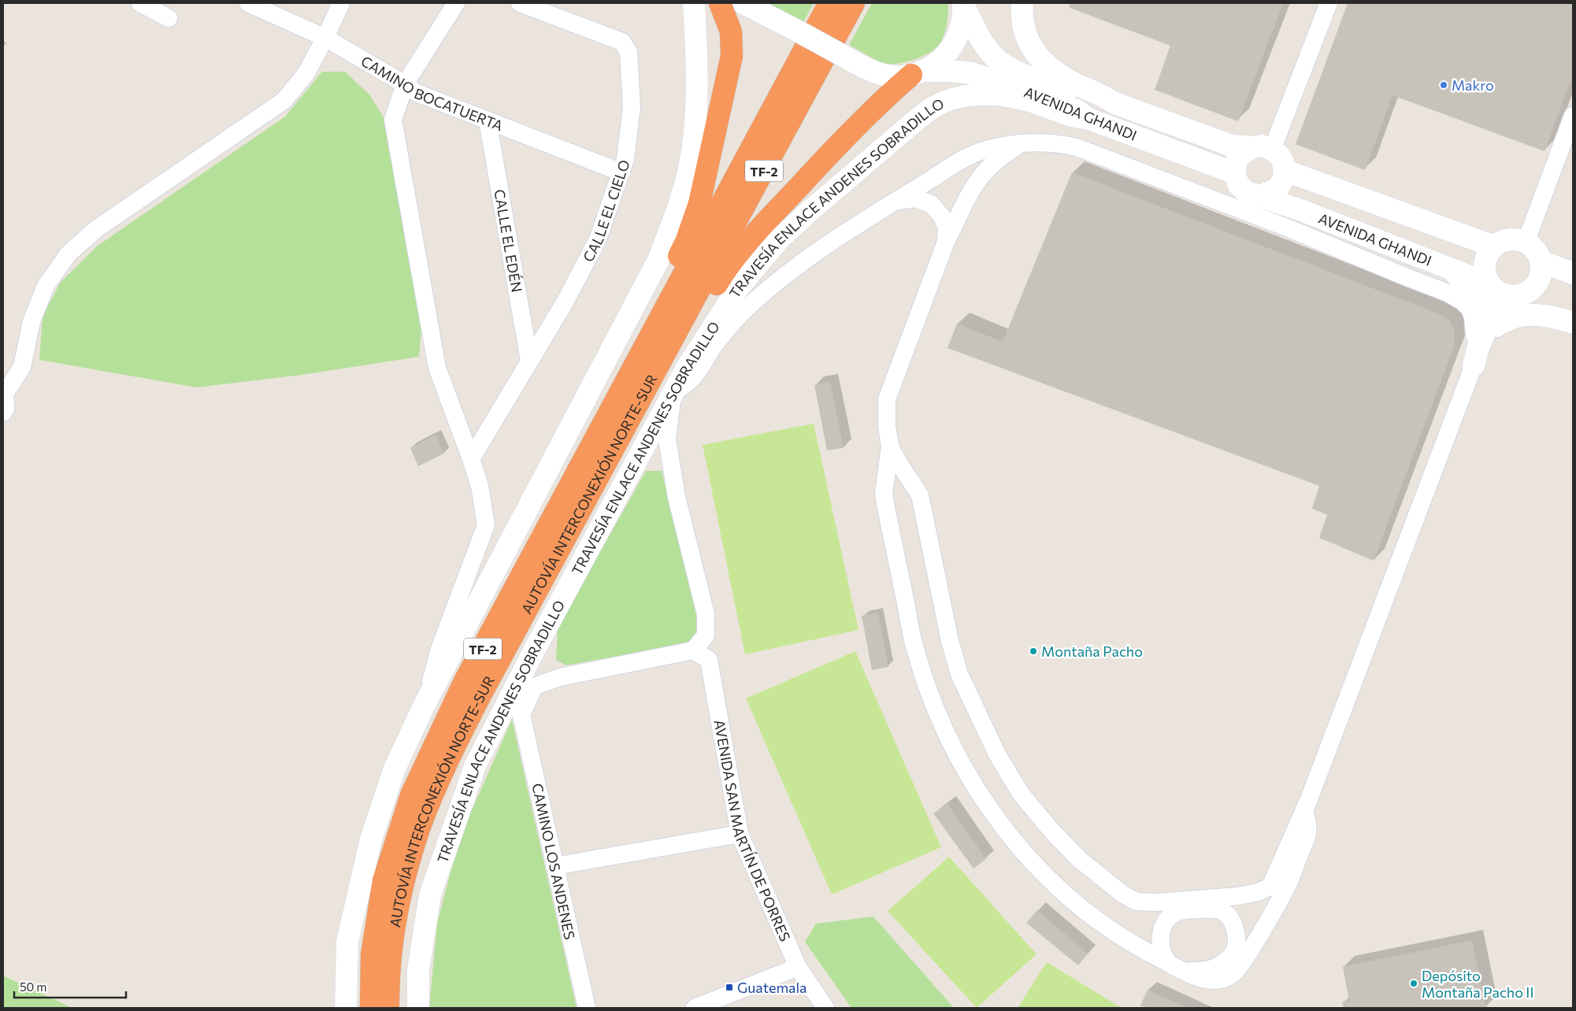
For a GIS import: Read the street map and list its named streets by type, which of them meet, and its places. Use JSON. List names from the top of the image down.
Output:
{
  "streets": {
    "highway": ["TF-2", "AUTOVÍA INTERCONEXIÓN NORTE-SUR"],
    "street": [
      "CAMINO BOCATUERTA",
      "AVENIDA GHANDI",
      "TRAVESÍA ENLACE ANDENES SOBRADILLO",
      "CALLE EL CIELO",
      "CALLE EL EDÉN",
      "AVENIDA SAN MARTÍN DE PORRES",
      "CAMINO LOS ANDENES"
    ]
  },
  "crossings": [
    ["CAMINO BOCATUERTA", "CALLE EL CIELO"],
    ["CAMINO BOCATUERTA", "CALLE EL EDÉN"],
    ["AVENIDA GHANDI", "TRAVESÍA ENLACE ANDENES SOBRADILLO"],
    ["CALLE EL CIELO", "CALLE EL EDÉN"],
    ["AVENIDA SAN MARTÍN DE PORRES", "CAMINO LOS ANDENES"]
  ],
  "places": {
    "other": ["Makro", "Montaña Pacho", "Depósito Montaña Pacho II"],
    "transit": ["Guatemala"]
  },
  "scale_bar": "50 m"
}
